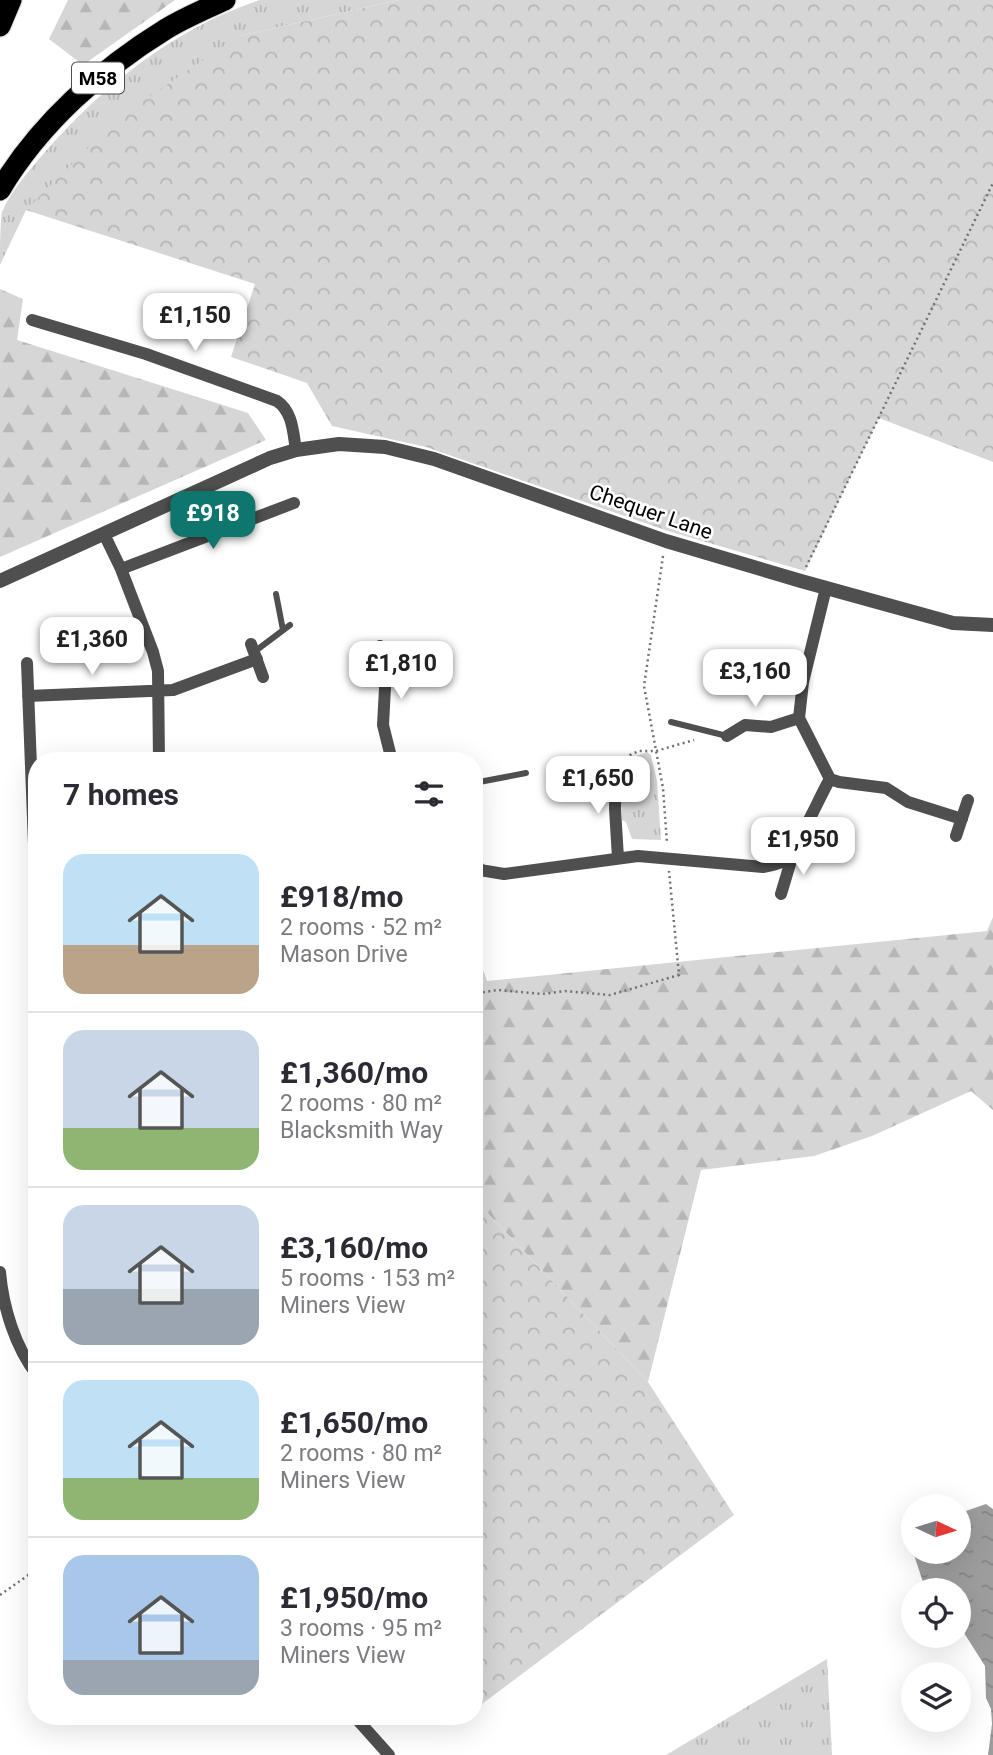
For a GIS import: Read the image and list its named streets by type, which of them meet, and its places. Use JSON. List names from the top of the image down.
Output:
{
  "streets": {
    "highway": ["M58"],
    "street": ["Chequer Lane"]
  },
  "north": "right",
  "page": {
    "price": [
      "£1,150",
      "£918",
      "£1,360",
      "£1,810",
      "£3,160",
      "£1,650",
      "£1,950"
    ],
    "heading": "7 homes",
    "list": [
      {
        "name": "£918/mo",
        "note": "2 rooms · 52 m² · Mason Drive"
      },
      {
        "name": "£1,360/mo",
        "note": "2 rooms · 80 m² · Blacksmith Way"
      },
      {
        "name": "£3,160/mo",
        "note": "5 rooms · 153 m² · Miners View"
      },
      {
        "name": "£1,650/mo",
        "note": "2 rooms · 80 m² · Miners View"
      },
      {
        "name": "£1,950/mo",
        "note": "3 rooms · 95 m² · Miners View"
      }
    ]
  }
}
